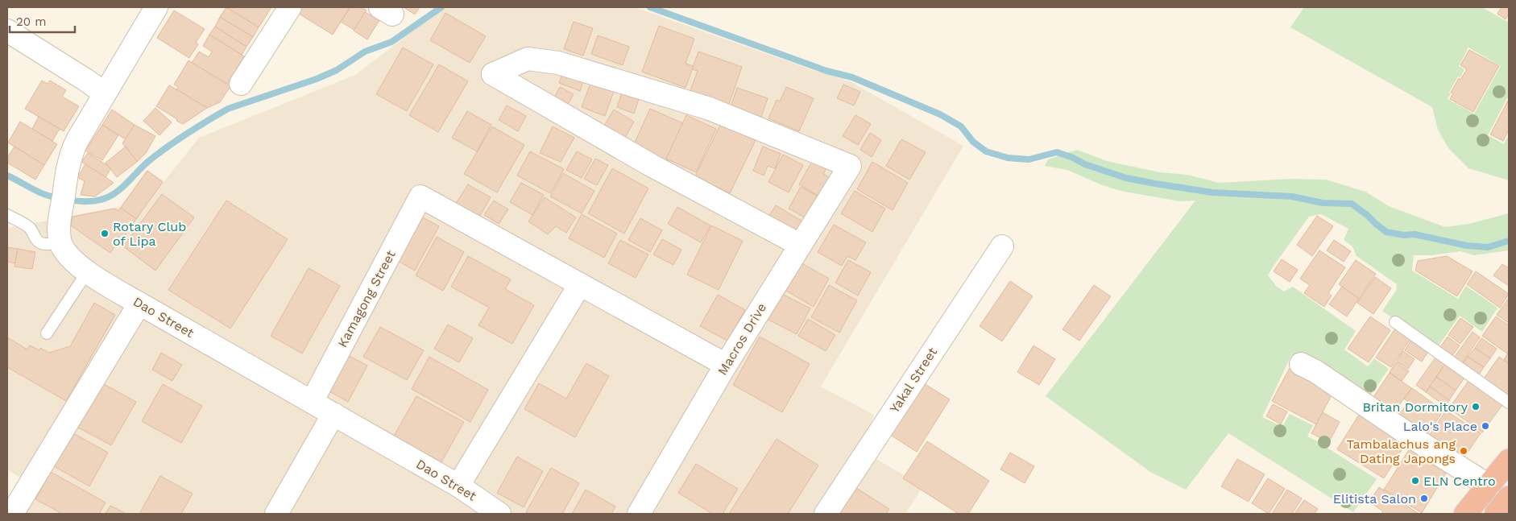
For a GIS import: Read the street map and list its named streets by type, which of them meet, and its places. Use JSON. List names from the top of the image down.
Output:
{
  "streets": {
    "street": [
      "Kamagong Street",
      "Dao Street",
      "Macros Drive",
      "Yakal Street"
    ]
  },
  "crossings": [
    ["Kamagong Street", "Dao Street"]
  ],
  "places": [
    "Rotary Club of Lipa",
    "Britan Dormitory",
    "Lalo's Place",
    "Tambalachus ang Dating Japongs",
    "ELN Centro",
    "Elitista Salon"
  ],
  "scale_bar": "20 m"
}
